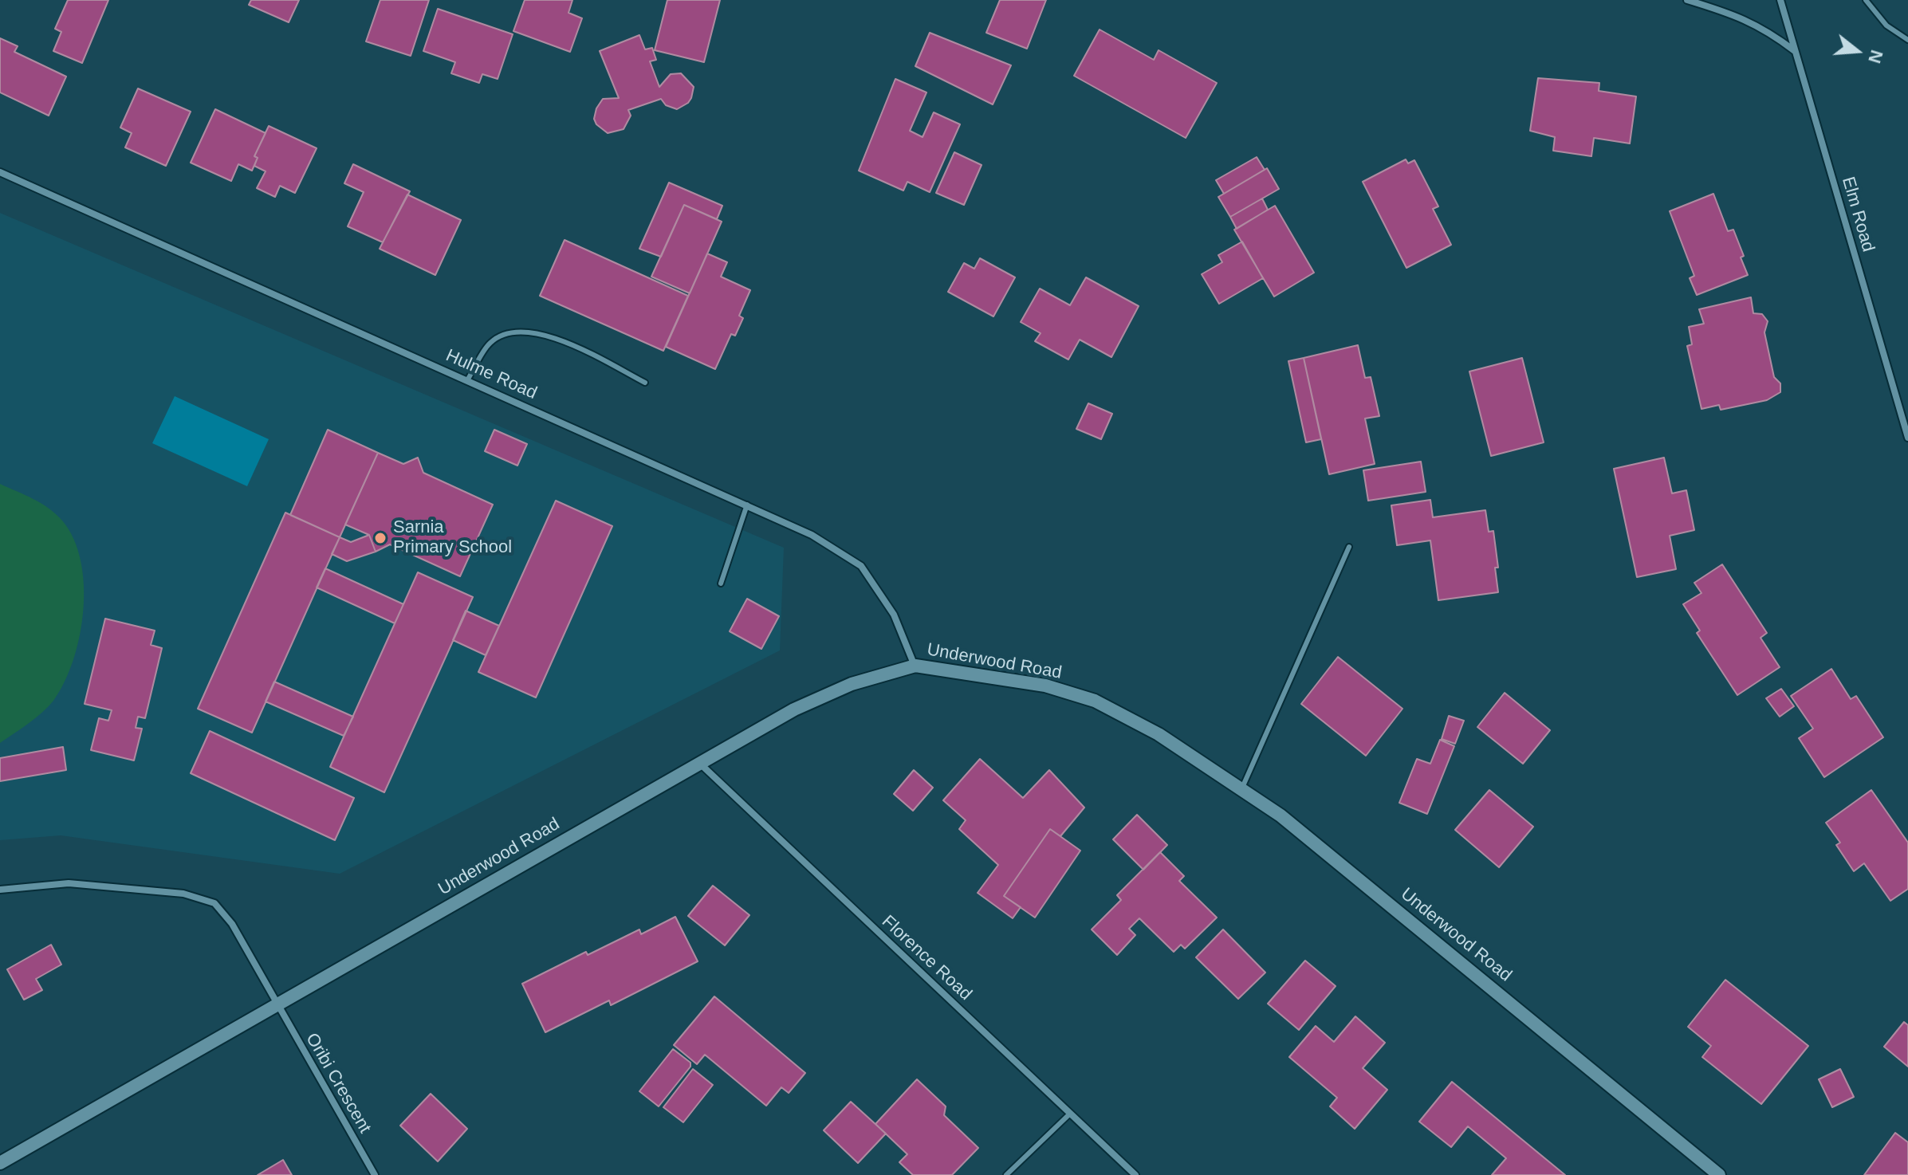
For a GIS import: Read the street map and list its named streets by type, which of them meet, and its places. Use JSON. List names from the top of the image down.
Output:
{
  "streets": {
    "main road": ["Underwood Road"],
    "street": [
      "Elm Road",
      "Hulme Road",
      "Florence Road",
      "Oribi Crescent"
    ]
  },
  "crossings": [
    ["Hulme Road", "Underwood Road"],
    ["Underwood Road", "Florence Road"],
    ["Underwood Road", "Oribi Crescent"]
  ],
  "places": ["Sarnia Primary School"],
  "north": "right"
}
